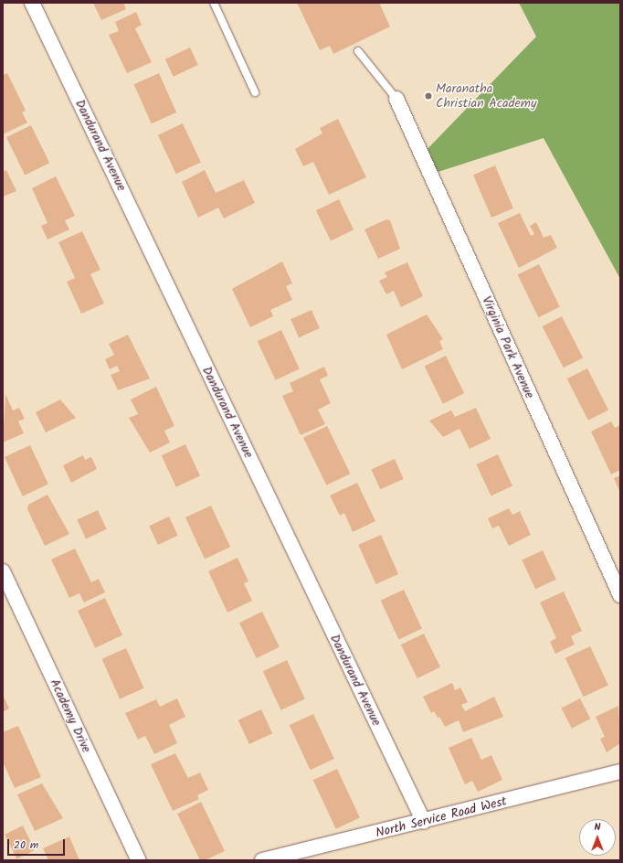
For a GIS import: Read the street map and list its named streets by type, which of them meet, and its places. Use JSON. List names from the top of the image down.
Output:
{
  "streets": {
    "street": [
      "Dandurand Avenue",
      "Virginia Park Avenue",
      "Academy Drive",
      "North Service Road West"
    ]
  },
  "crossings": [
    ["Dandurand Avenue", "North Service Road West"]
  ],
  "places": ["Maranatha Christian Academy"],
  "scale_bar": "20 m",
  "north": "top"
}
